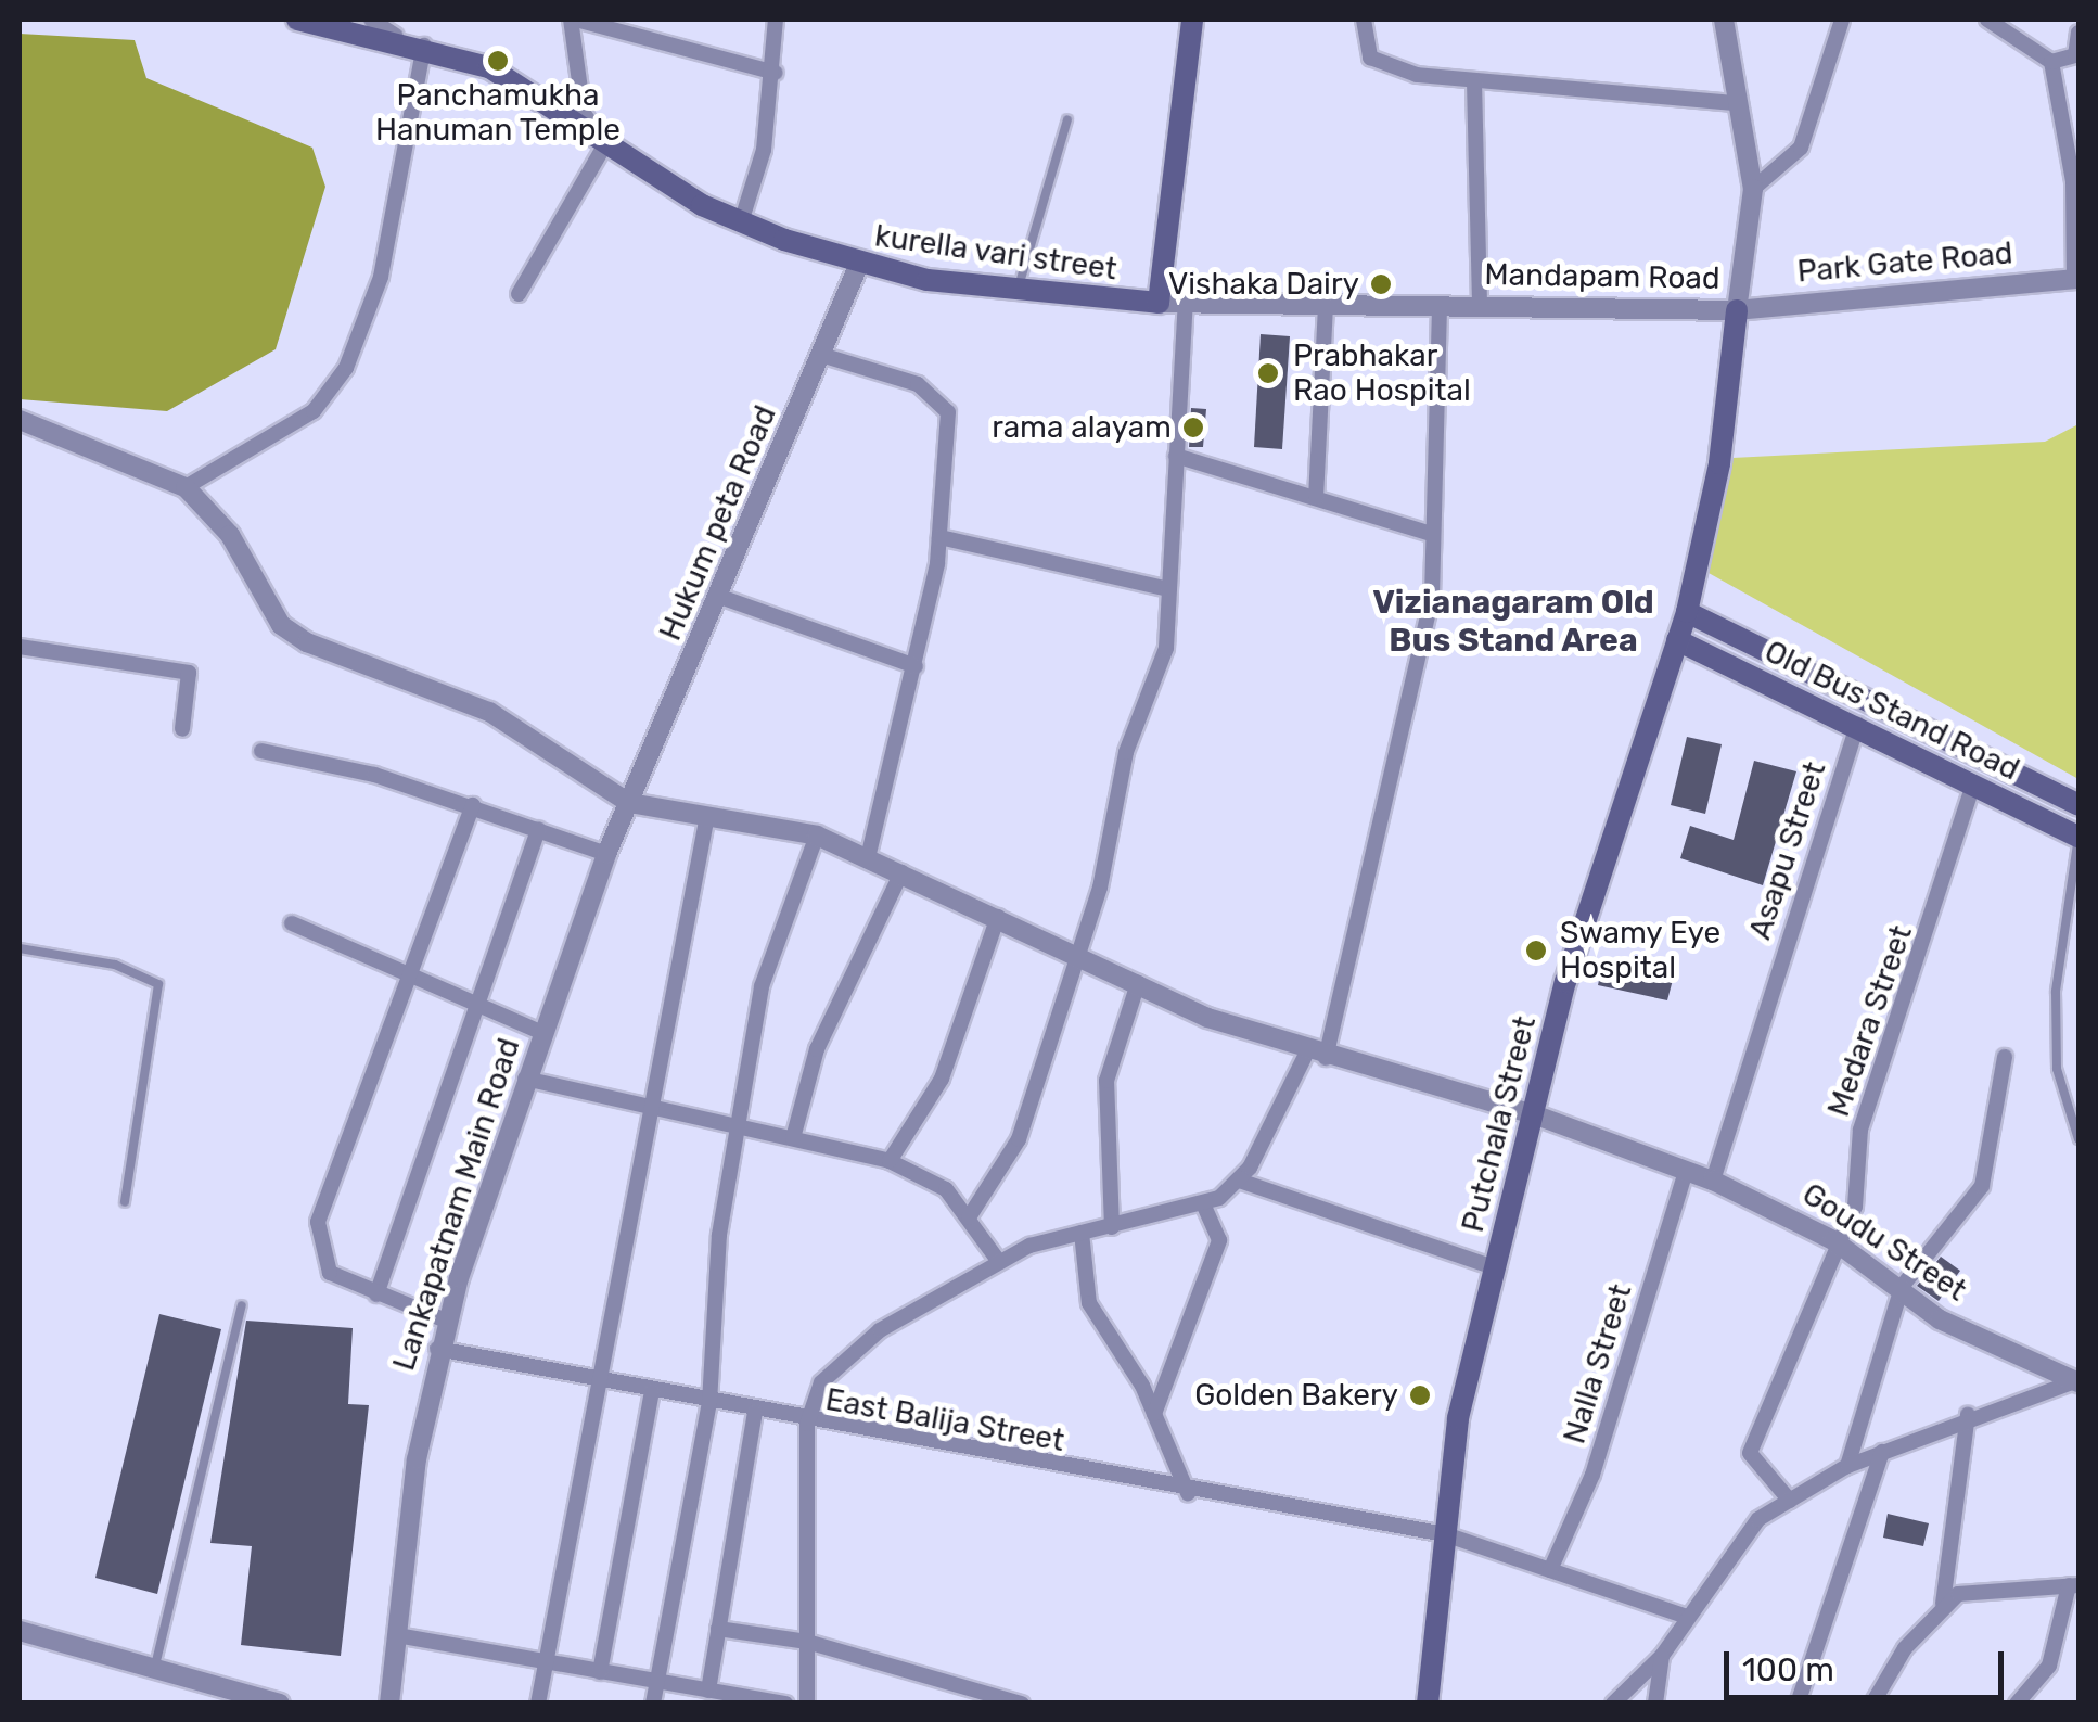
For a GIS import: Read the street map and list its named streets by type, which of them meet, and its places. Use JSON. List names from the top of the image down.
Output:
{
  "streets": {
    "main road": [
      "kurella vari street",
      "Mandapam Road",
      "Old Bus Stand Road",
      "Putchala Street"
    ],
    "street": [
      "Park Gate Road",
      "Hukum peta Road",
      "Asapu Street",
      "Medara Street",
      "Lankapatnam Main Road",
      "Goudu Street",
      "Nalla Street",
      "East Balija Street"
    ]
  },
  "crossings": [
    ["kurella vari street", "Mandapam Road"],
    ["kurella vari street", "Hukum peta Road"],
    ["Park Gate Road", "Mandapam Road"],
    ["Mandapam Road", "Old Bus Stand Road"],
    ["Mandapam Road", "Putchala Street"],
    ["Hukum peta Road", "Lankapatnam Main Road"],
    ["Hukum peta Road", "Goudu Street"],
    ["Old Bus Stand Road", "Asapu Street"],
    ["Old Bus Stand Road", "Medara Street"],
    ["Old Bus Stand Road", "Putchala Street"],
    ["Asapu Street", "Goudu Street"],
    ["Medara Street", "Goudu Street"],
    ["Putchala Street", "Goudu Street"],
    ["Putchala Street", "East Balija Street"],
    ["Lankapatnam Main Road", "Goudu Street"],
    ["Lankapatnam Main Road", "East Balija Street"],
    ["Goudu Street", "Nalla Street"],
    ["Nalla Street", "East Balija Street"]
  ],
  "districts": ["Vizianagaram Old Bus Stand Area"],
  "places": [
    "Panchamukha Hanuman Temple",
    "Vishaka Dairy",
    "Prabhakar Rao Hospital",
    "rama alayam",
    "Swamy Eye Hospital",
    "Golden Bakery"
  ],
  "scale_bar": "100 m"
}
